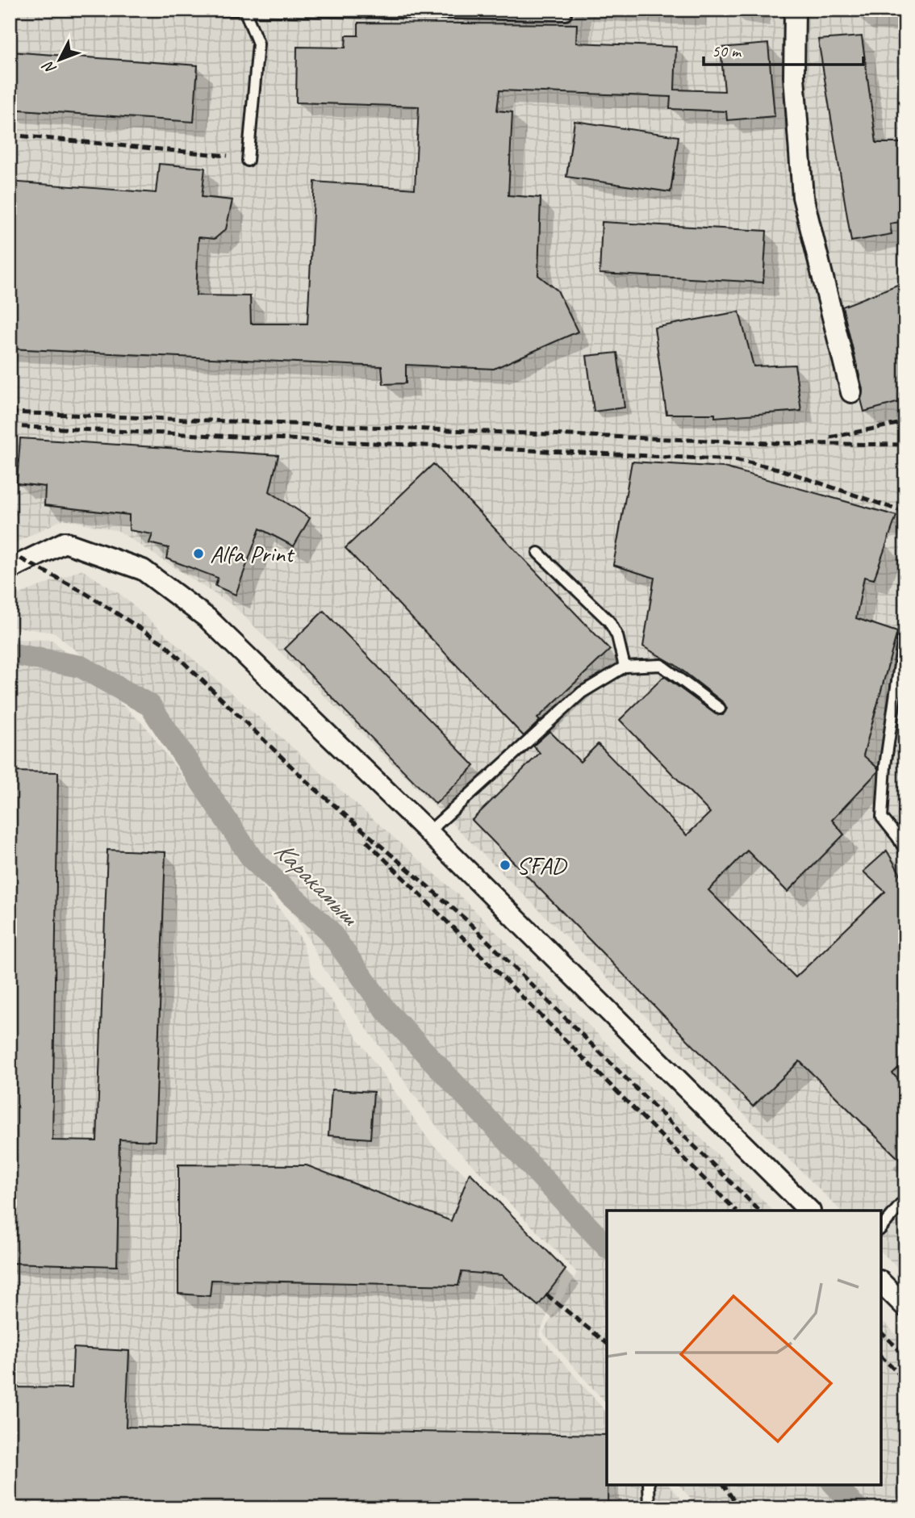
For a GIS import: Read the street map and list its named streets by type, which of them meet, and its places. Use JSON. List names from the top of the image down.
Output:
{
  "water": ["Каракамыш"],
  "places": ["Alfa Print", "SFAD"],
  "scale_bar": "50 m",
  "north": "bottom left"
}
